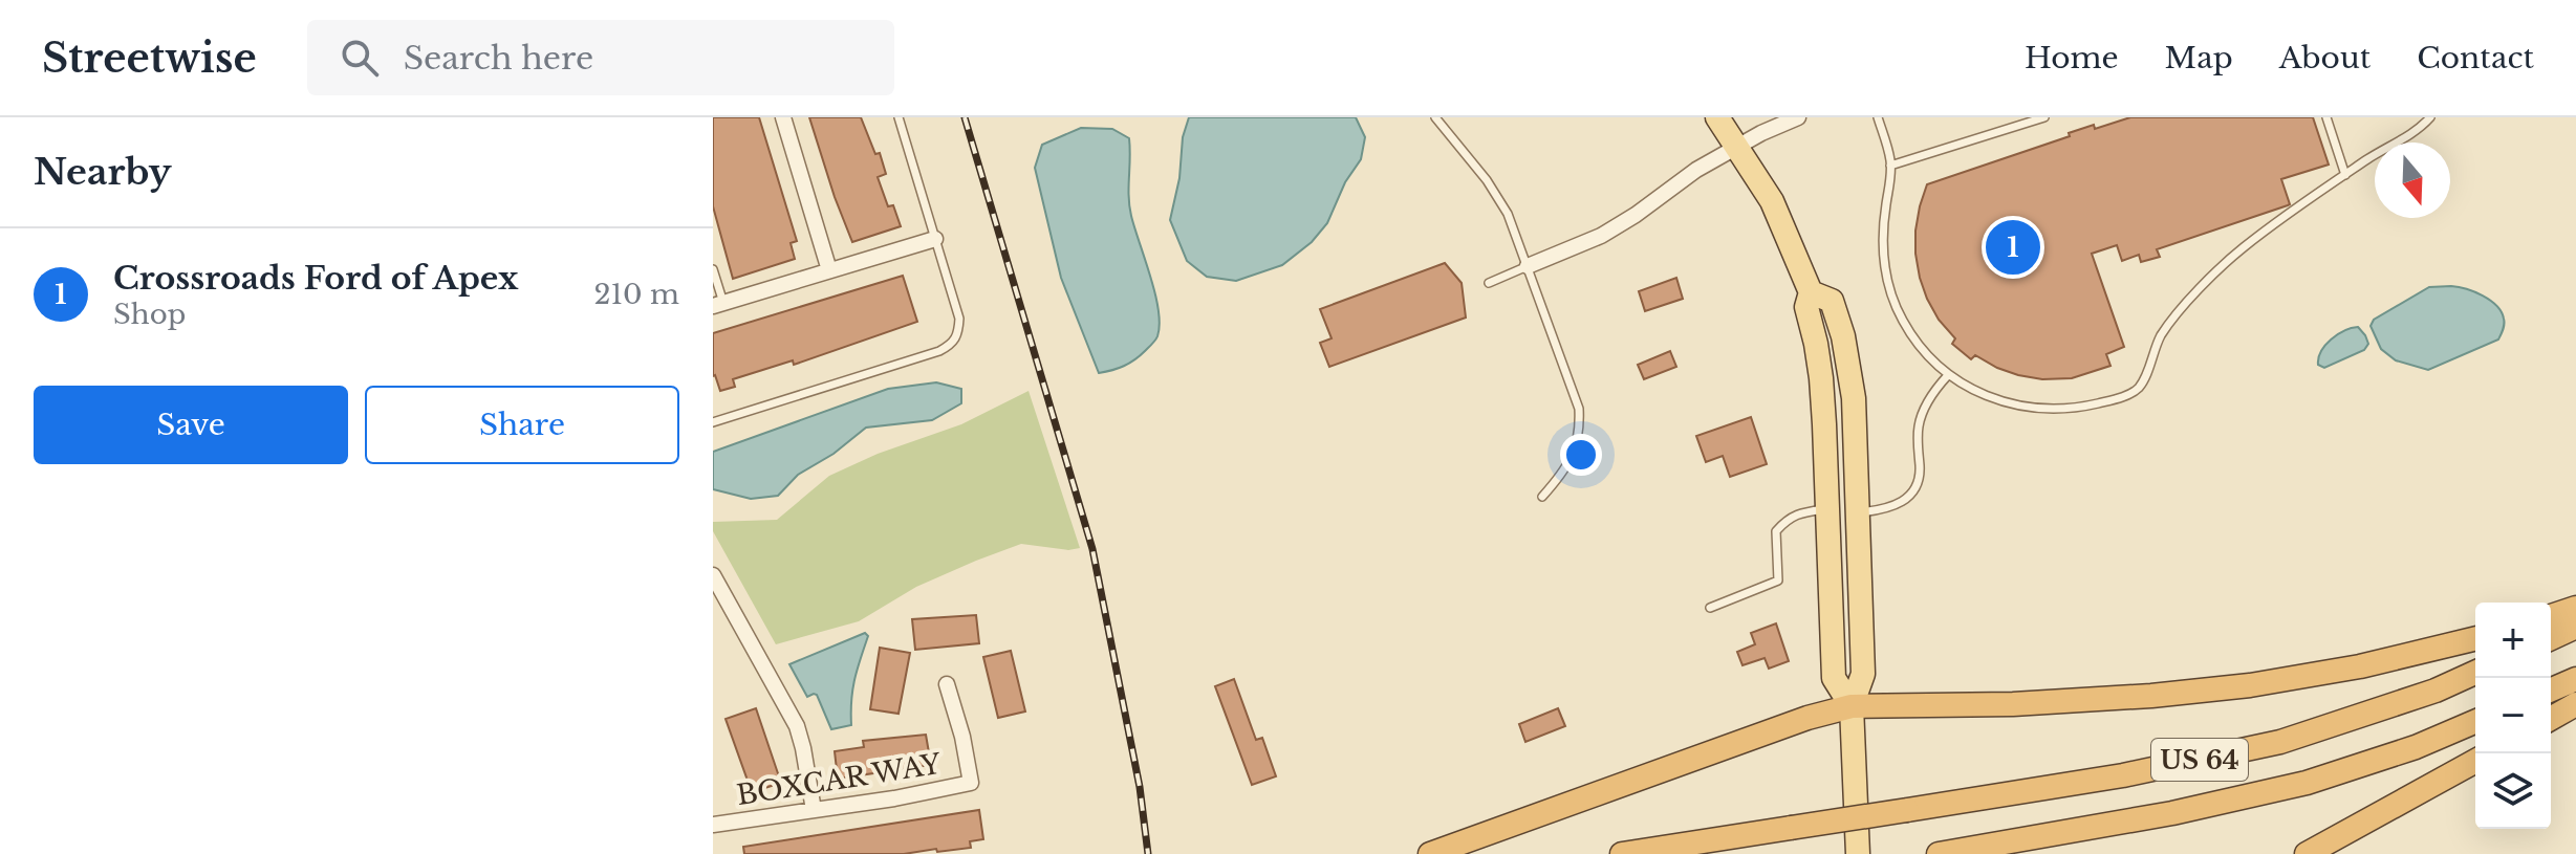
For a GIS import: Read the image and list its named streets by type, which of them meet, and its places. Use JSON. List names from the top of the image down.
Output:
{
  "streets": {
    "highway": ["US 64"],
    "street": ["BOXCAR WAY"]
  },
  "north": "bottom",
  "page": {
    "header": "Streetwise",
    "search": "Search here",
    "nav": [
      "Home",
      "Map",
      "About",
      "Contact"
    ],
    "heading": "Nearby",
    "pins": "1",
    "list": [
      {
        "mark": "1",
        "name": "Crossroads Ford of Apex",
        "note": "Shop",
        "value": "210 m"
      }
    ],
    "buttons": ["Save", "Share"],
    "map_buttons": ["+", "−"]
  }
}
